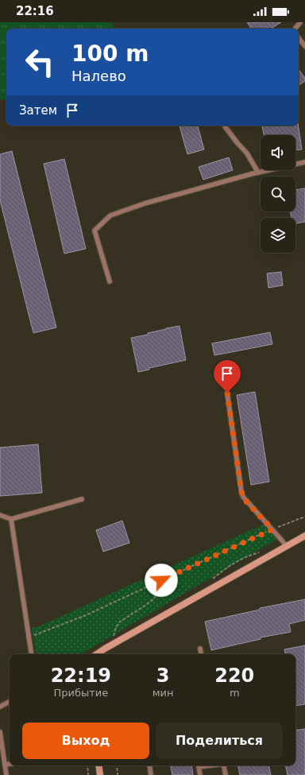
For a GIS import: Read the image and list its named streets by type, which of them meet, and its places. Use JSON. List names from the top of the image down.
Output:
{
  "page": {
    "status": "22:16",
    "turn": ["100 m", "Налево"],
    "then": "Затем",
    "eta": [
      "22:19",
      "Прибытие",
      "3",
      "мин",
      "220",
      "m"
    ],
    "buttons": ["Выход", "Поделиться"]
  }
}
